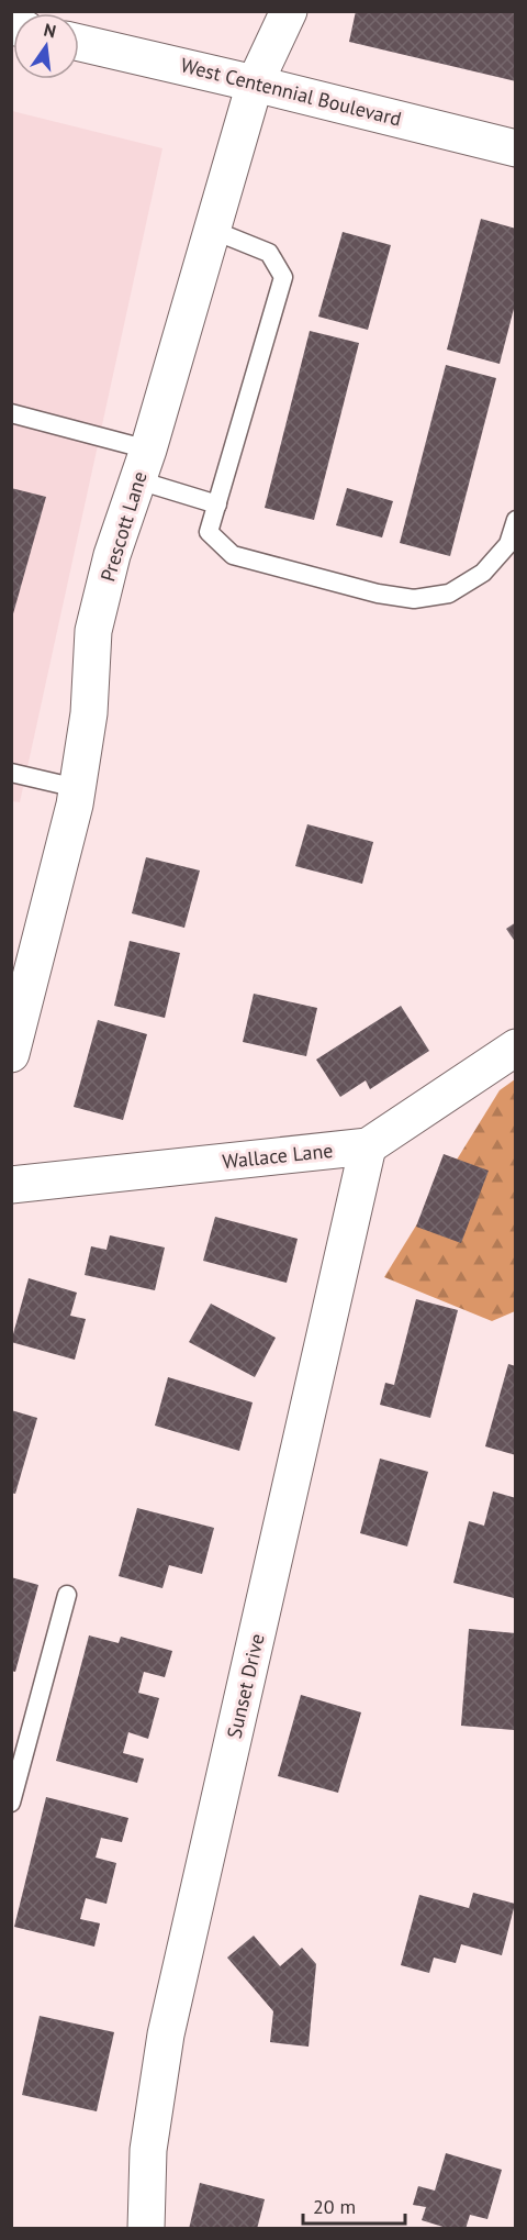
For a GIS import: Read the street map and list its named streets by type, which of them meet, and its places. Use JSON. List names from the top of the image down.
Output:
{
  "streets": {
    "street": [
      "West Centennial Boulevard",
      "Prescott Lane",
      "Wallace Lane",
      "Sunset Drive"
    ]
  },
  "crossings": [
    ["West Centennial Boulevard", "Prescott Lane"],
    ["Wallace Lane", "Sunset Drive"]
  ],
  "scale_bar": "20 m",
  "north": "top"
}
